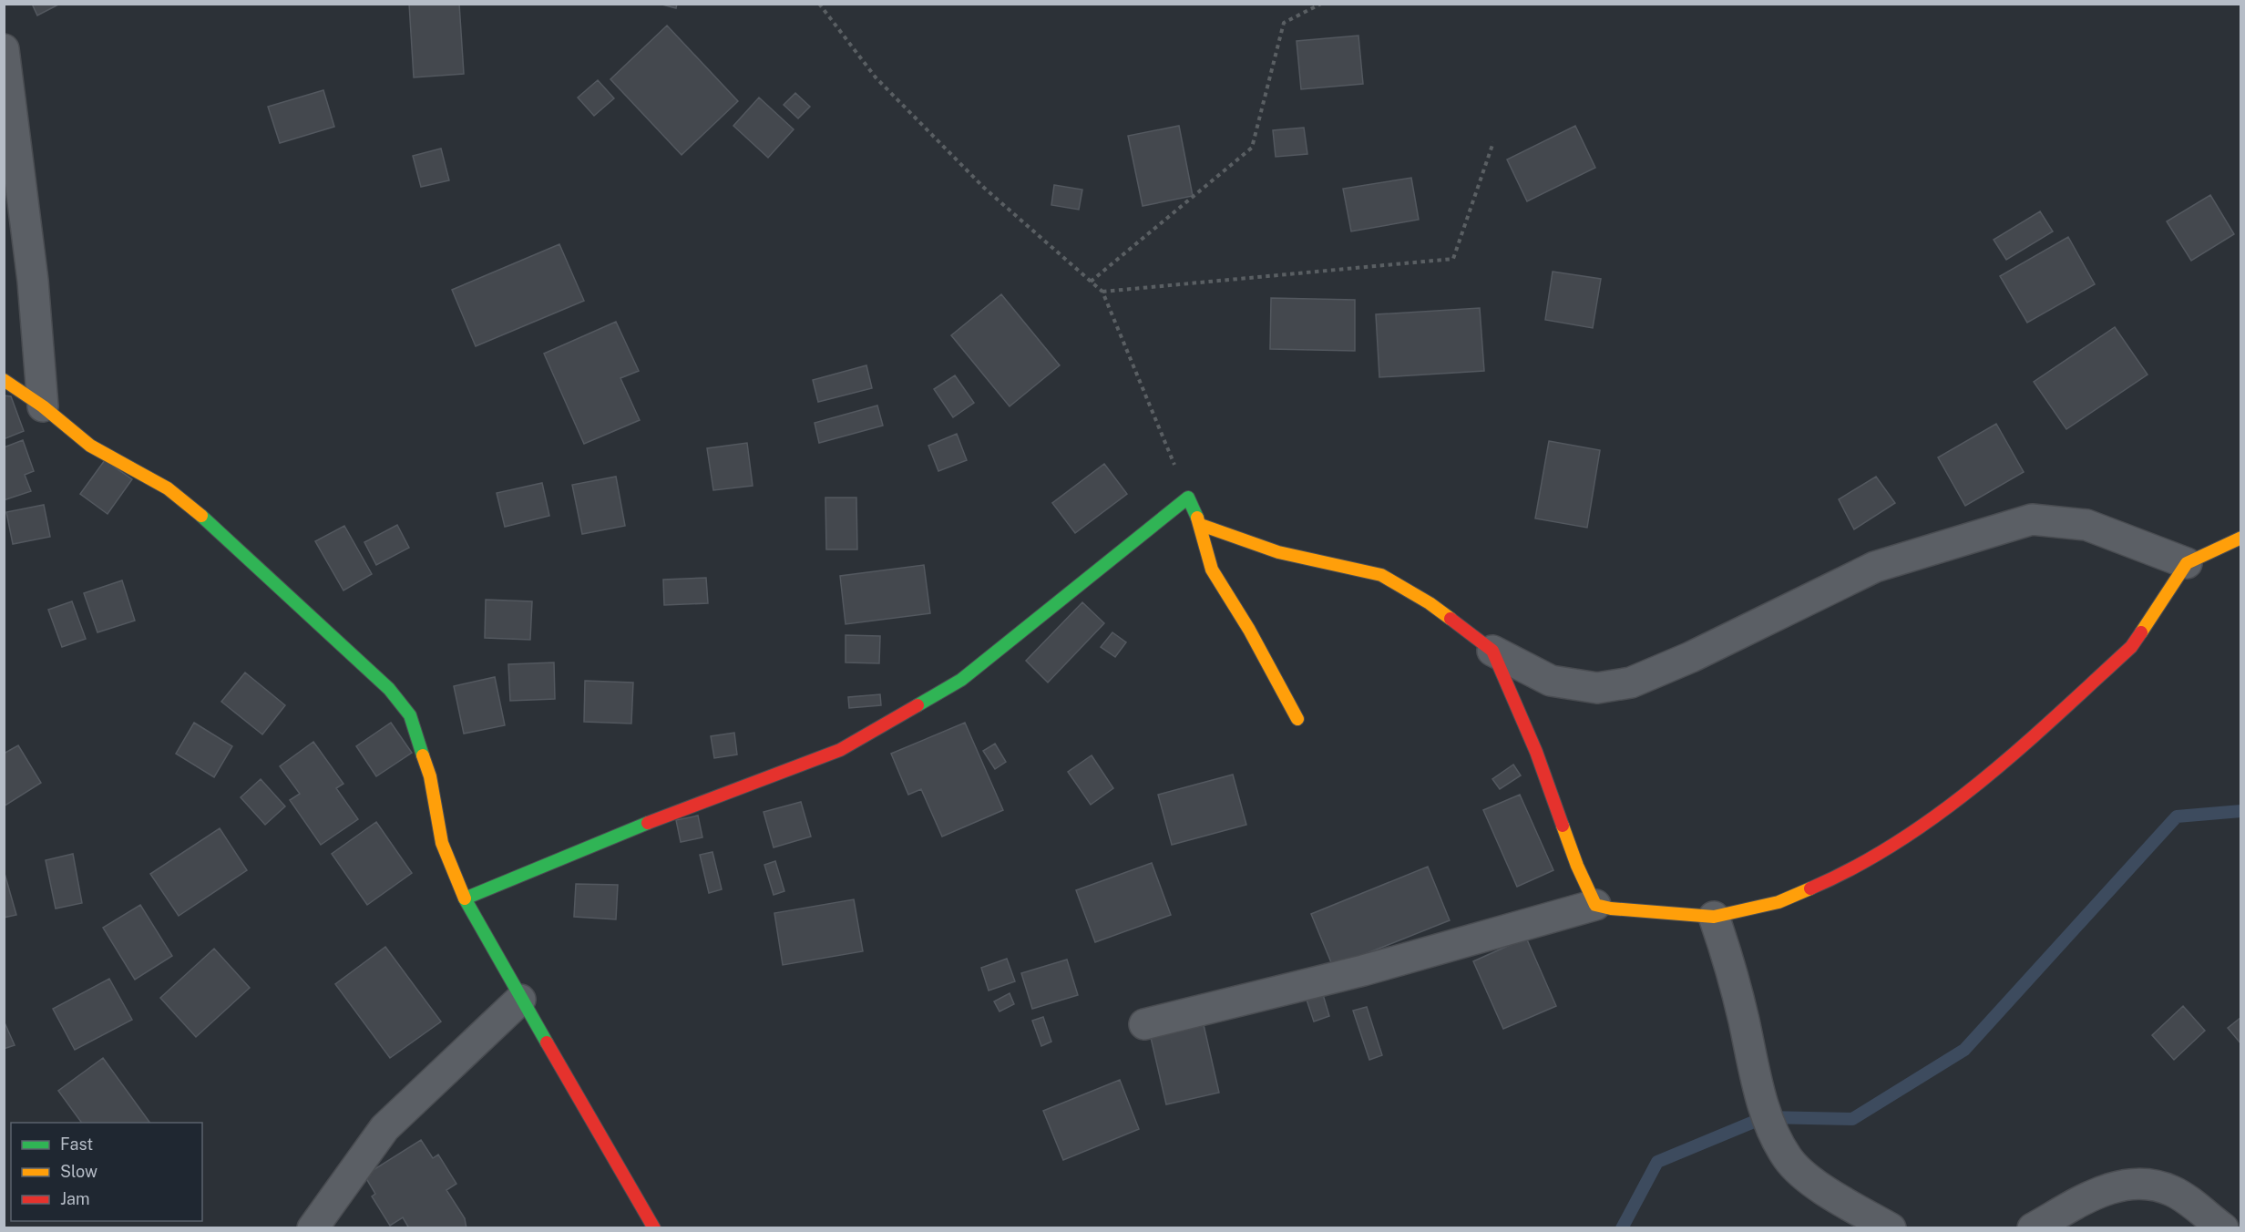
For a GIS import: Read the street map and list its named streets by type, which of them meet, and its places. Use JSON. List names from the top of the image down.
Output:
{
  "legend": ["Fast", "Slow", "Jam"]
}
